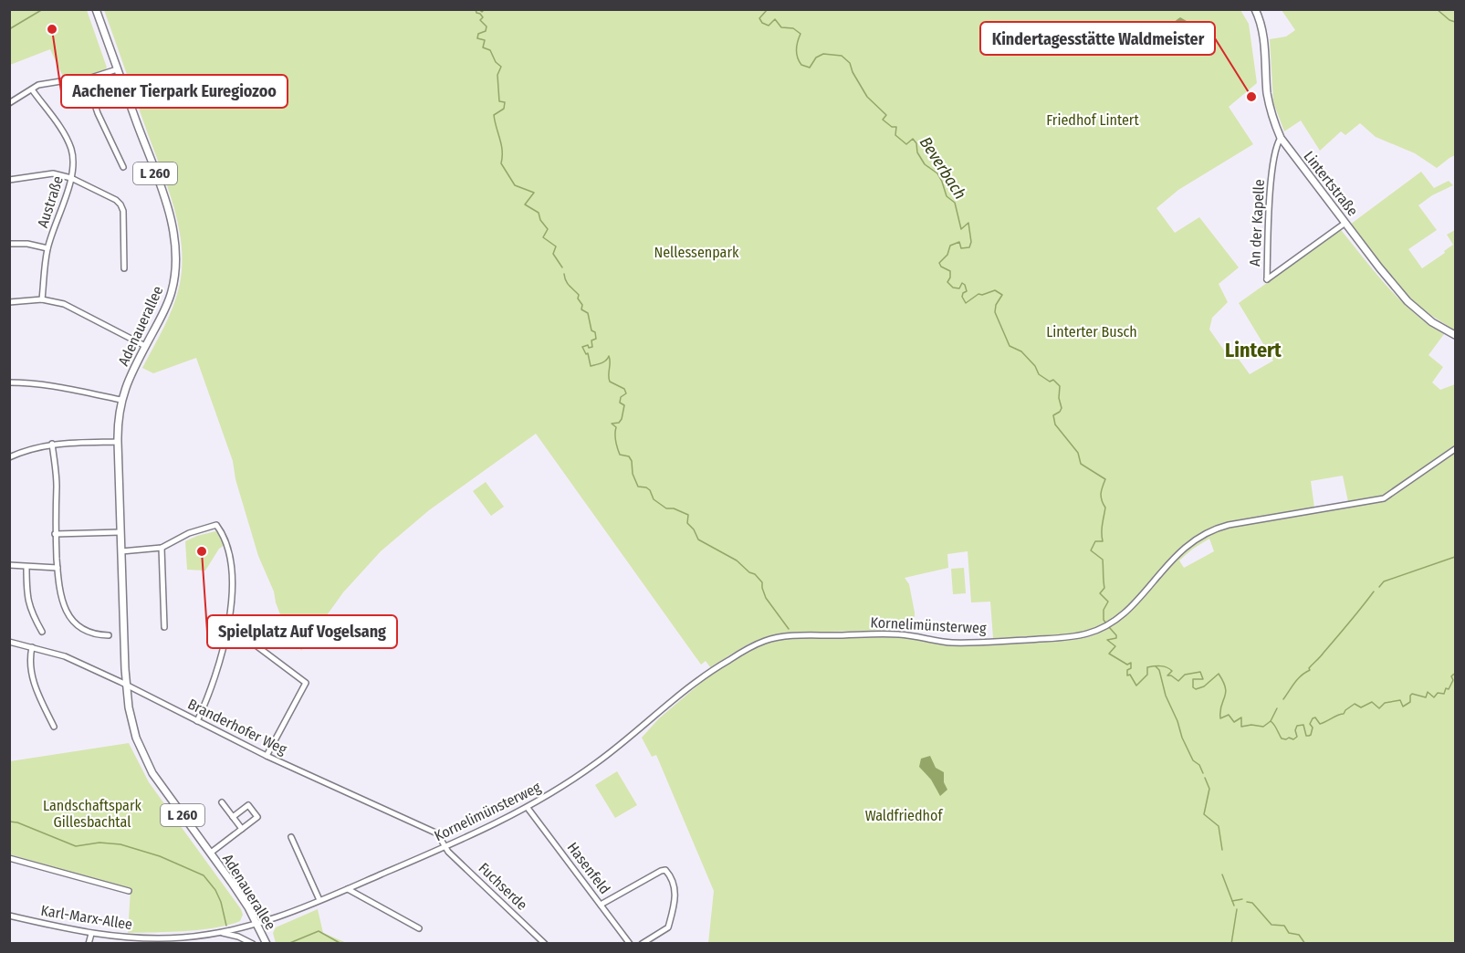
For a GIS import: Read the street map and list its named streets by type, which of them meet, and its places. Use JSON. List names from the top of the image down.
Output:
{
  "streets": {
    "main road": ["L 260", "Lintertstraße", "Adenauerallee"],
    "street": [
      "Austraße",
      "An der Kapelle",
      "Kornelimünsterweg",
      "Branderhofer Weg",
      "Hasenfeld",
      "Fuchserde",
      "Karl-Marx-Allee"
    ]
  },
  "crossings": [
    ["Lintertstraße", "An der Kapelle"],
    ["Adenauerallee", "Kornelimünsterweg"],
    ["Adenauerallee", "Branderhofer Weg"],
    ["Adenauerallee", "Karl-Marx-Allee"],
    ["Kornelimünsterweg", "Branderhofer Weg"],
    ["Kornelimünsterweg", "Hasenfeld"],
    ["Kornelimünsterweg", "Fuchserde"],
    ["Kornelimünsterweg", "Karl-Marx-Allee"],
    ["Branderhofer Weg", "Fuchserde"]
  ],
  "districts": ["Lintert"],
  "water": ["Beverbach"],
  "parks": [
    "Friedhof Lintert",
    "Nellessenpark",
    "Linterter Busch",
    "Landschaftspark Gillesbachtal",
    "Waldfriedhof"
  ],
  "places": ["Aachener Tierpark Euregiozoo", "Kindertagesstätte Waldmeister", "Spielplatz Auf Vogelsang"]
}
